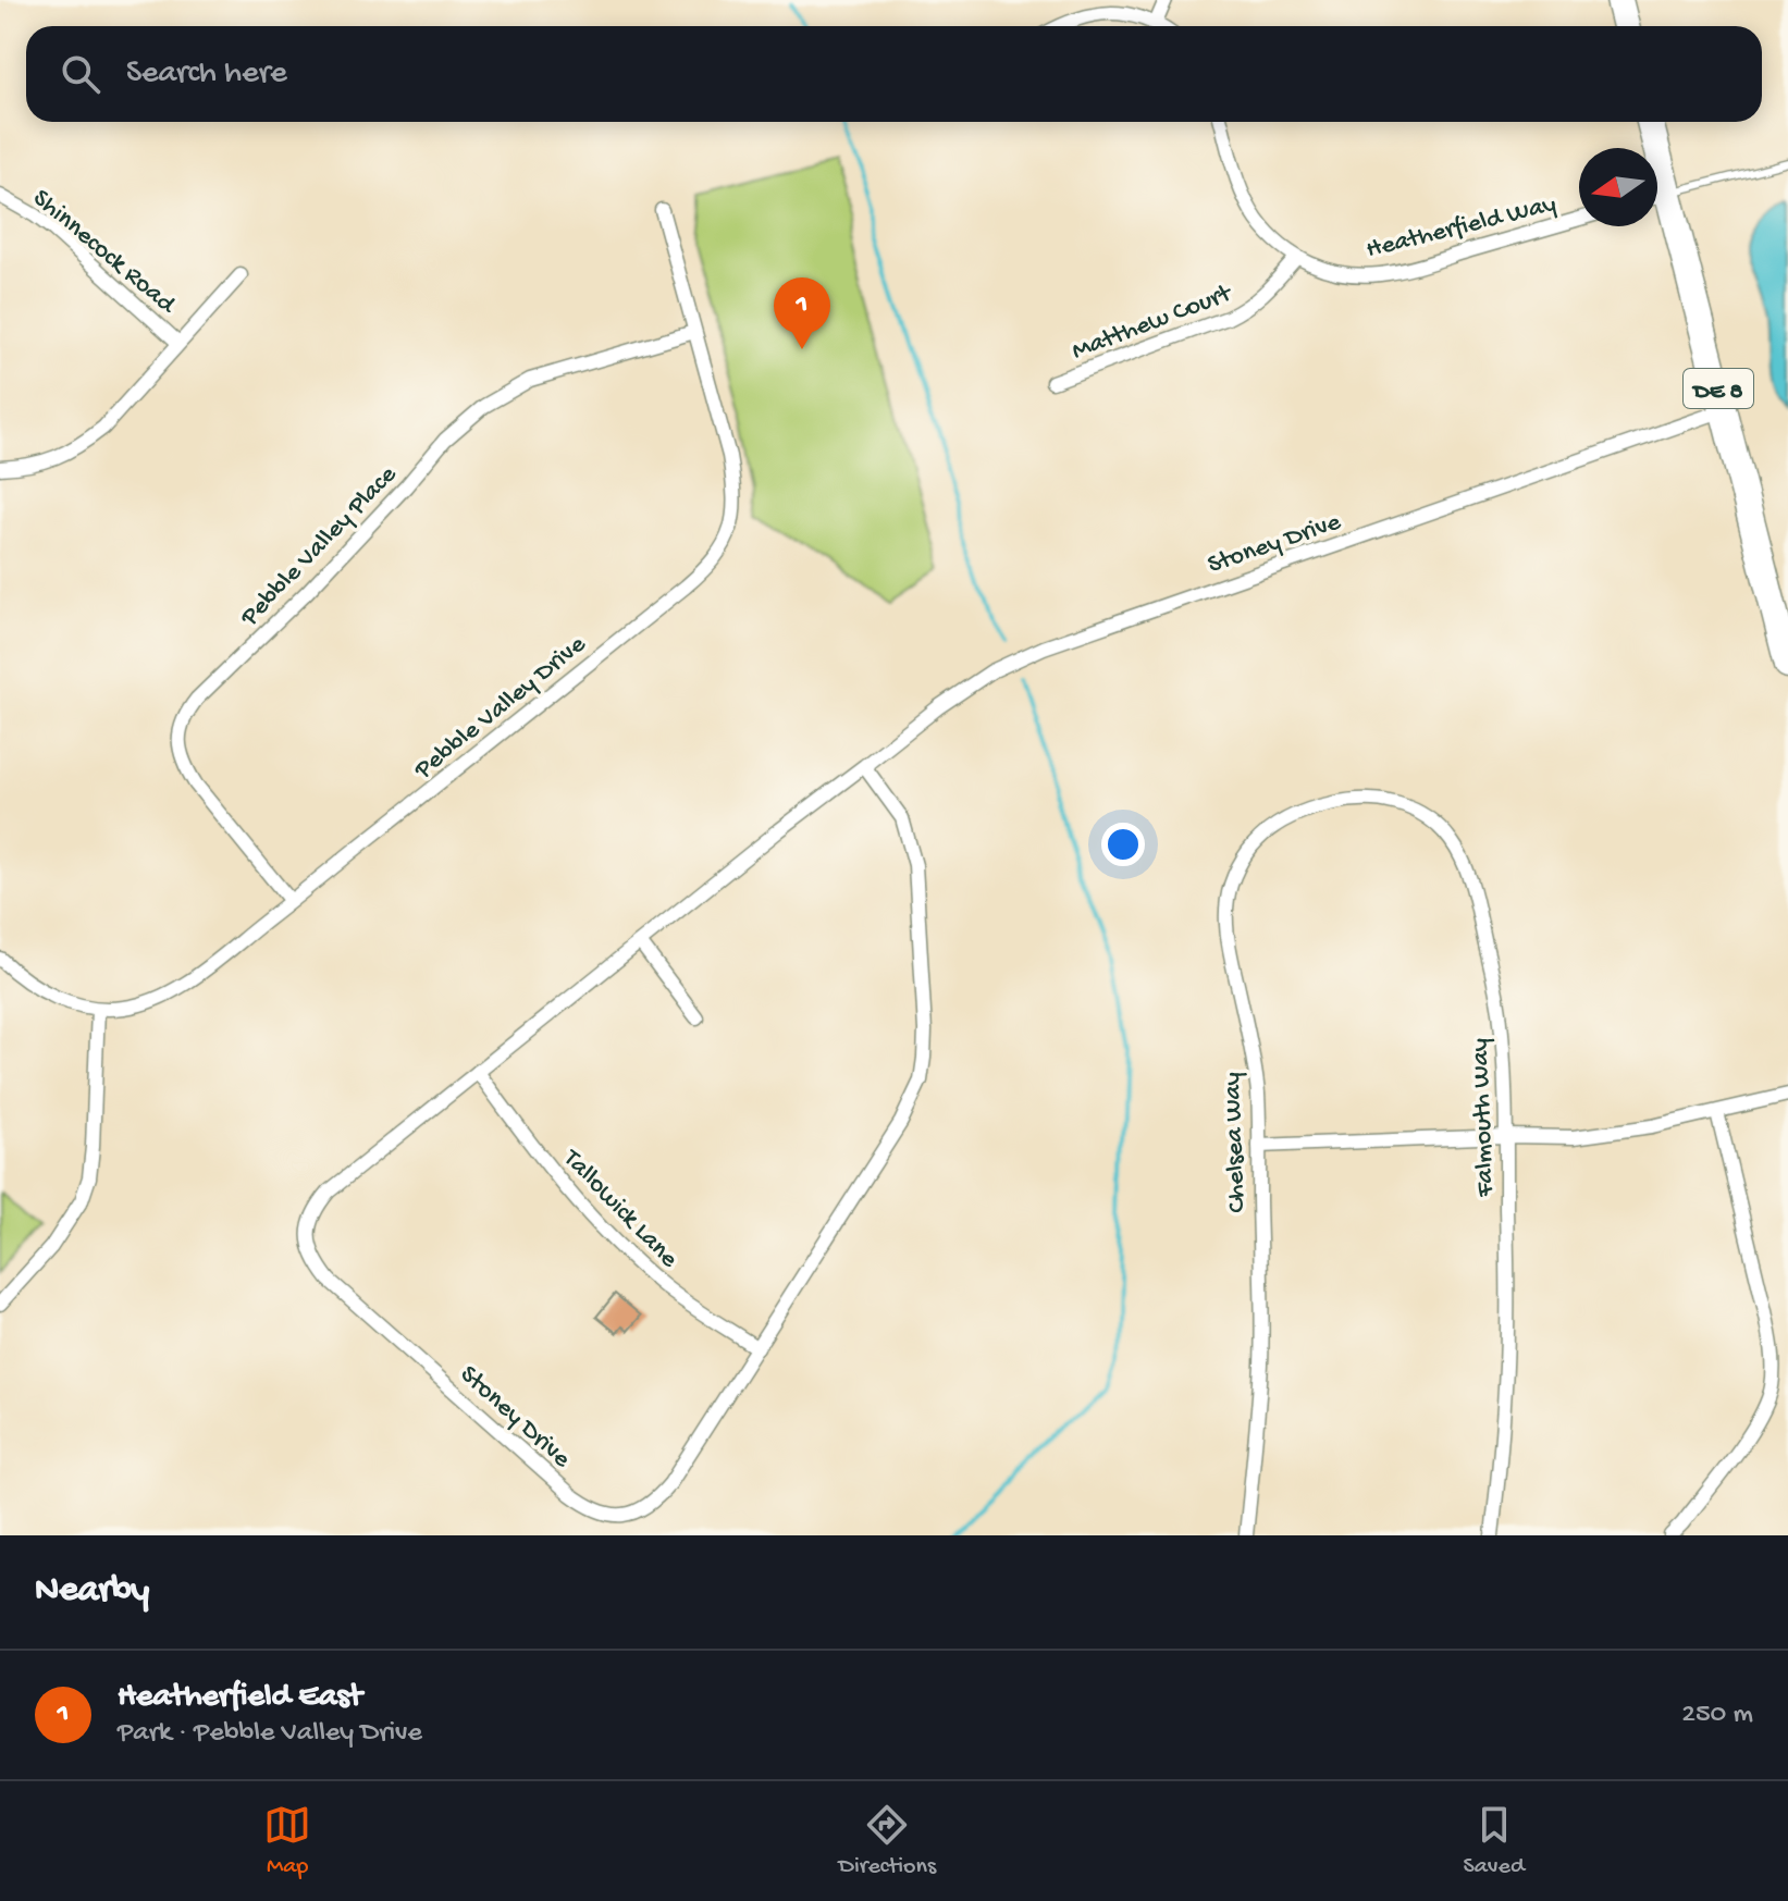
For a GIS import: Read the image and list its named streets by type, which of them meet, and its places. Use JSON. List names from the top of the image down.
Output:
{
  "streets": {
    "highway": ["DE 8"],
    "street": [
      "Heatherfield Way",
      "Shinnecock Road",
      "Matthew Court",
      "Stoney Drive",
      "Pebble Valley Place",
      "Pebble Valley Drive",
      "Falmouth Way",
      "Chelsea Way",
      "Tallowick Lane"
    ]
  },
  "crossings": [
    ["Heatherfield Way", "Matthew Court"],
    ["DE 8", "Stoney Drive"],
    ["Stoney Drive", "Tallowick Lane"],
    ["Pebble Valley Place", "Pebble Valley Drive"],
    ["Falmouth Way", "Chelsea Way"]
  ],
  "north": "left",
  "page": {
    "search": "Search here",
    "pins": "1",
    "heading": "Nearby",
    "list": [
      {
        "mark": "1",
        "name": "Heatherfield East",
        "note": "Park · Pebble Valley Drive",
        "value": "250 m"
      }
    ],
    "nav": ["Map", "Directions", "Saved"]
  }
}
